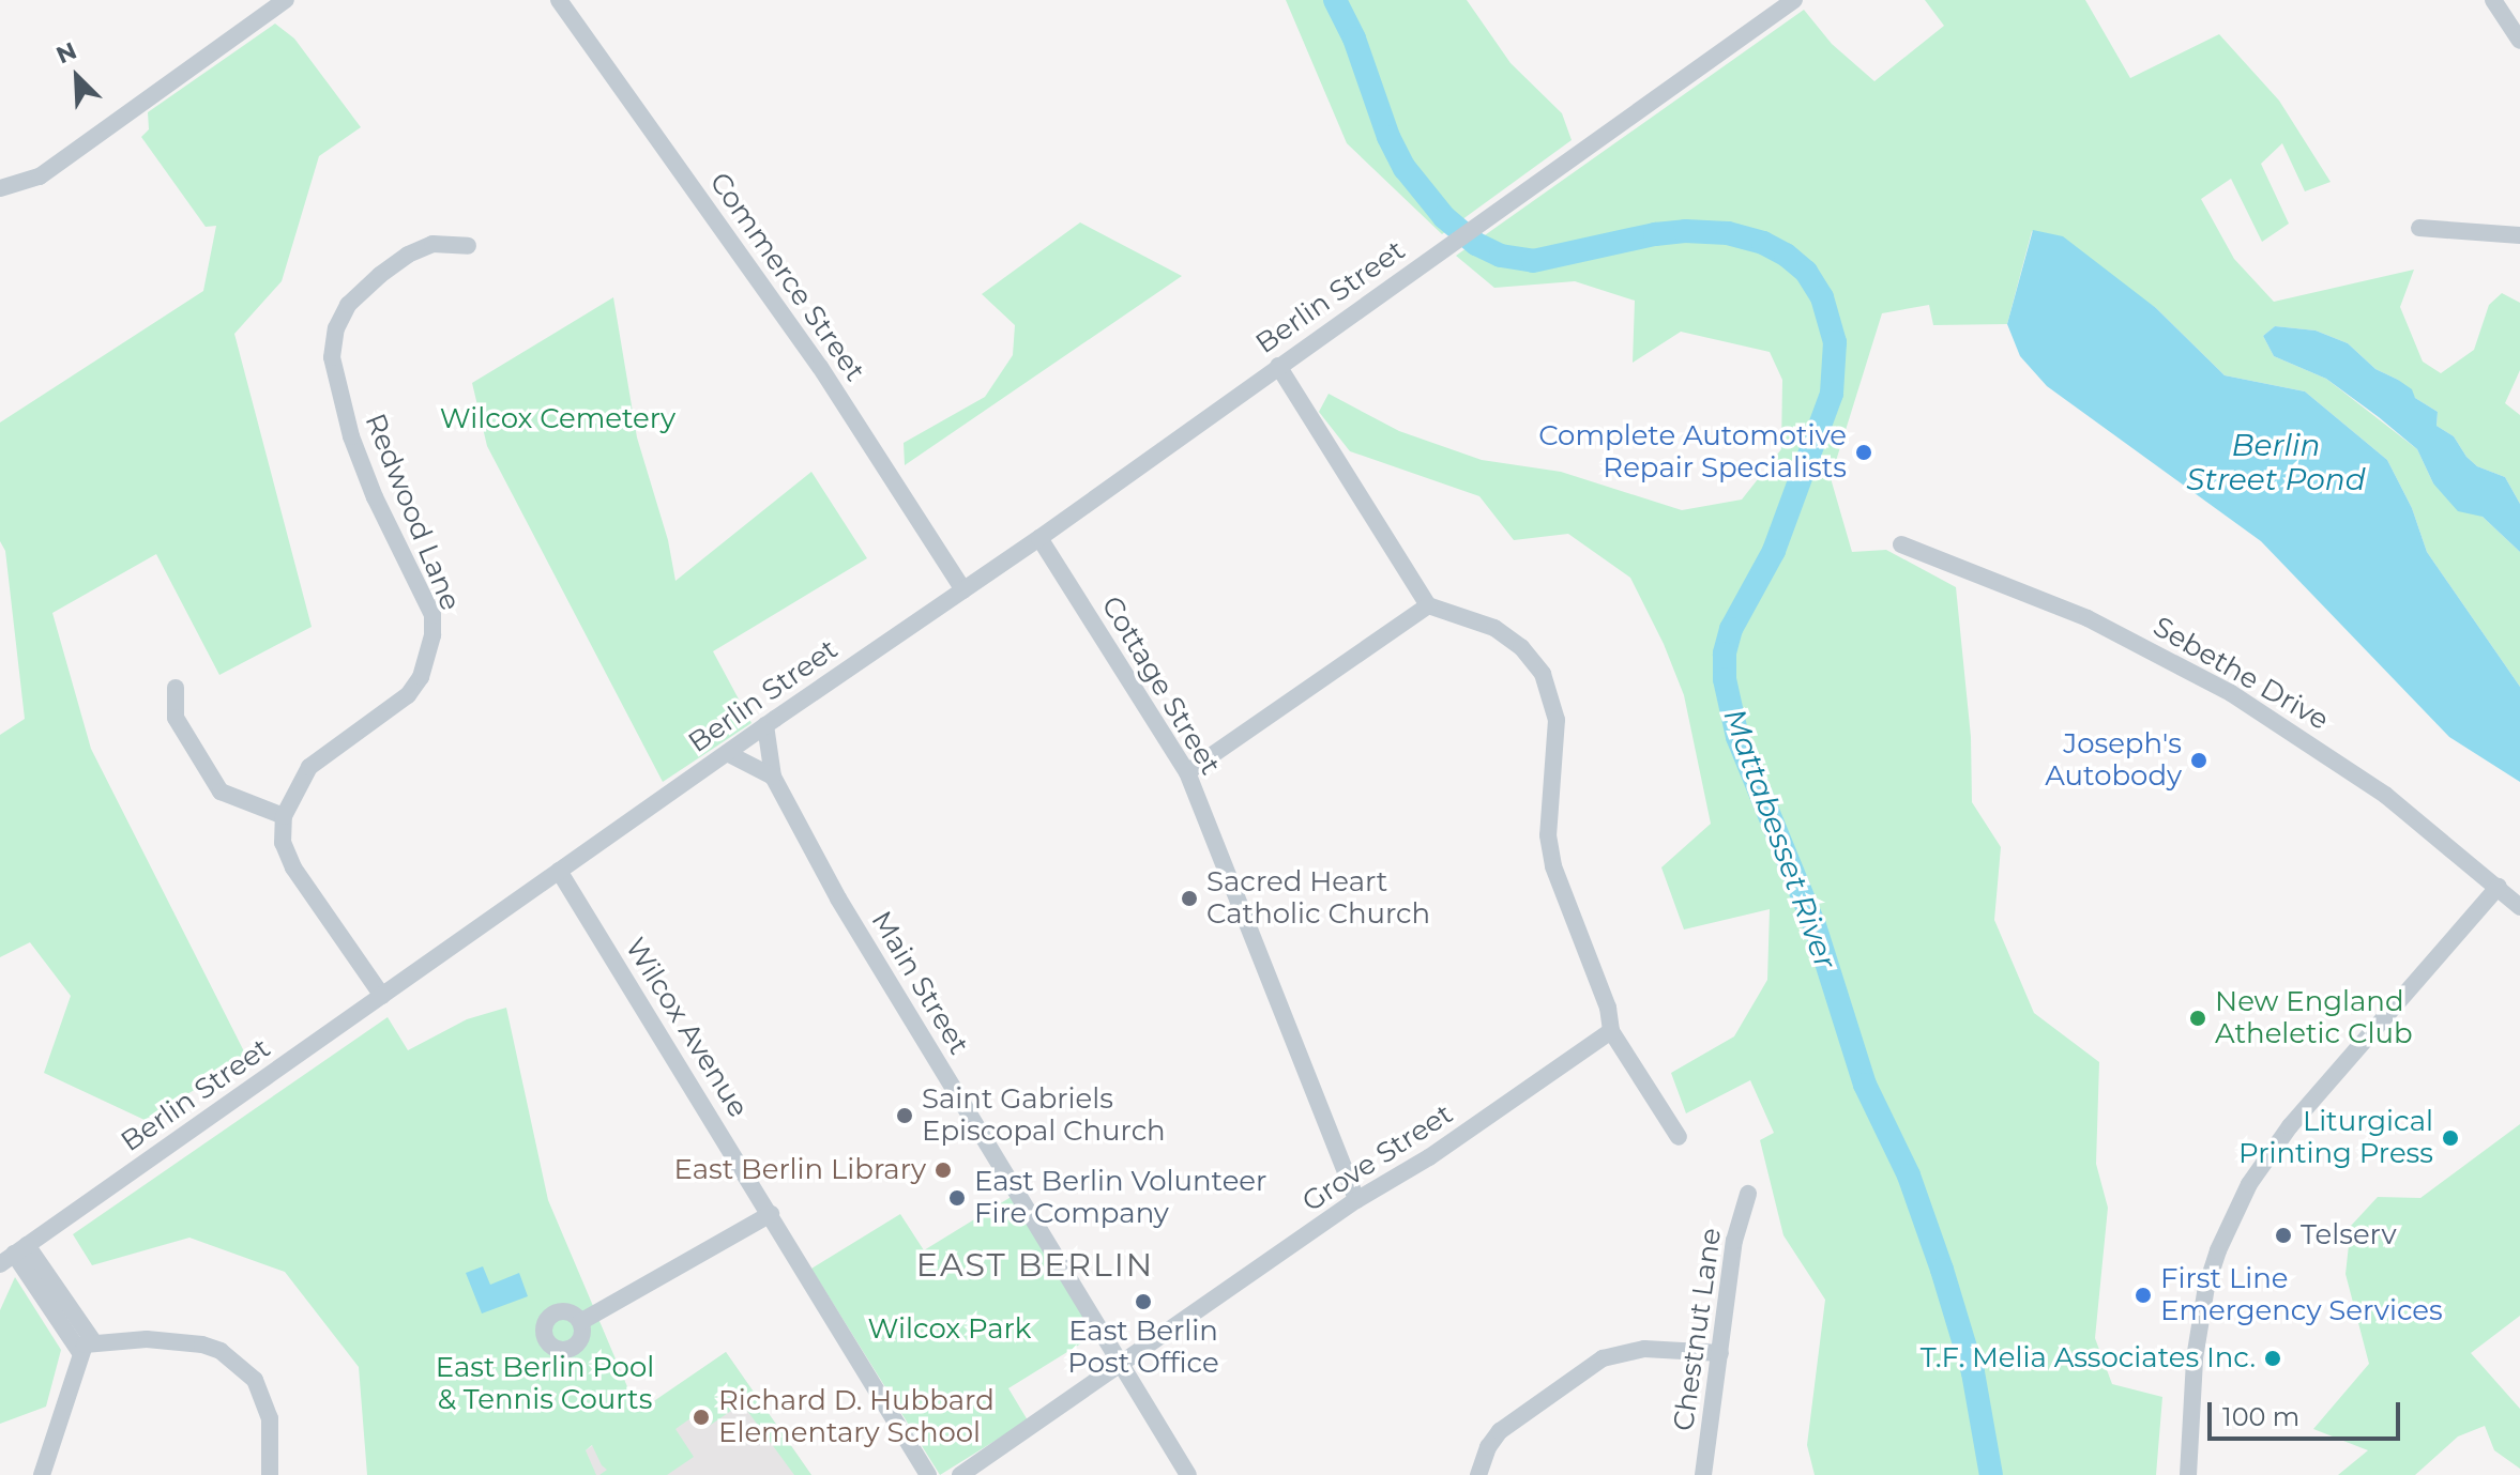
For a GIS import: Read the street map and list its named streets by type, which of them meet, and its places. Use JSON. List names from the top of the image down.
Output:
{
  "streets": {
    "street": [
      "Commerce Street",
      "Berlin Street",
      "Redwood Lane",
      "Sebethe Drive",
      "Cottage Street",
      "Main Street",
      "Wilcox Avenue",
      "Grove Street",
      "Chestnut Lane"
    ]
  },
  "crossings": [
    ["Commerce Street", "Berlin Street"],
    ["Berlin Street", "Cottage Street"],
    ["Berlin Street", "Main Street"],
    ["Berlin Street", "Wilcox Avenue"],
    ["Cottage Street", "Grove Street"],
    ["Main Street", "Grove Street"]
  ],
  "districts": ["EAST BERLIN"],
  "water": ["Berlin Street Pond", "Mattabesset River"],
  "parks": ["Wilcox Cemetery", "Wilcox Park", "East Berlin Pool & Tennis Courts"],
  "places": [
    "Complete Automotive Repair Specialists",
    "Joseph's Autobody",
    "Sacred Heart Catholic Church",
    "New England Atheletic Club",
    "Saint Gabriels Episcopal Church",
    "Liturgical Printing Press",
    "East Berlin Library",
    "East Berlin Volunteer Fire Company",
    "Telserv",
    "First Line Emergency Services",
    "East Berlin Post Office",
    "T.F. Melia Associates Inc.",
    "Richard D. Hubbard Elementary School"
  ],
  "scale_bar": "100 m",
  "north": "top left"
}
